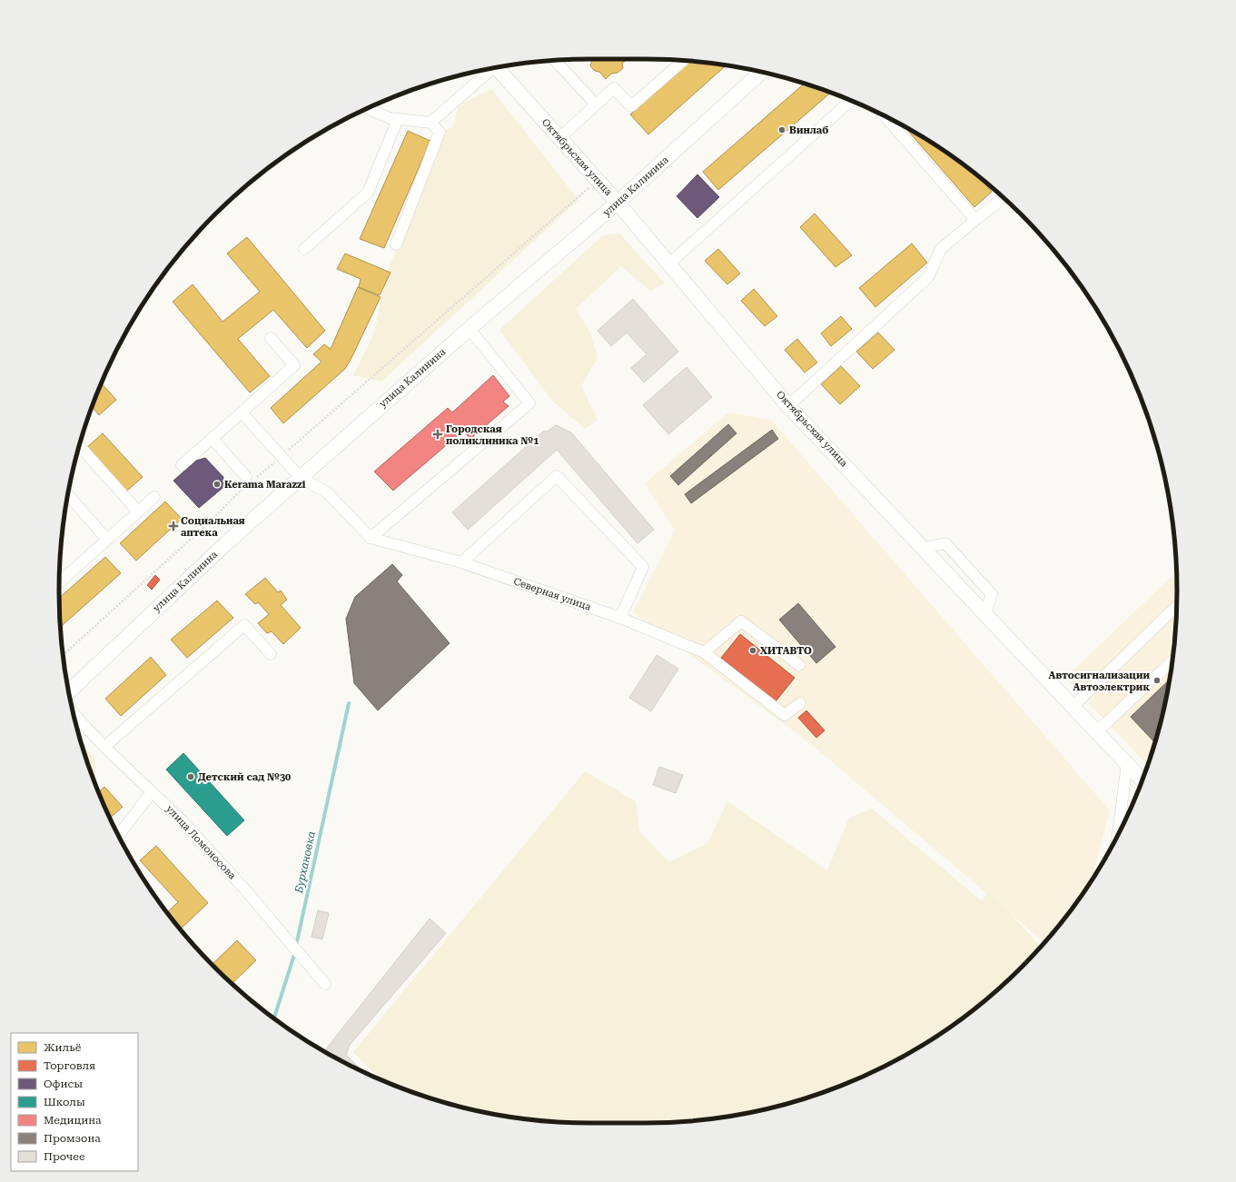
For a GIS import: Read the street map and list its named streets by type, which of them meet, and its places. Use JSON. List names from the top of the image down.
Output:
{
  "streets": {
    "main road": ["Октябрьская улица", "улица Калинина"],
    "street": ["Северная улица", "улица Ломоносова"]
  },
  "crossings": [
    ["Октябрьская улица", "улица Калинина"]
  ],
  "water": ["Бурхановка"],
  "places": {
    "other": [
      "Винлаб",
      "Kerama Marazzi",
      "ХИТАВТО",
      "Автосигнализации Автоэлектрик",
      "Детский сад №30"
    ],
    "health": ["Городская поликлиника №1", "Социальная аптека"]
  },
  "legend": [
    "Жильё",
    "Торговля",
    "Офисы",
    "Школы",
    "Медицина",
    "Промзона",
    "Прочее"
  ]
}
